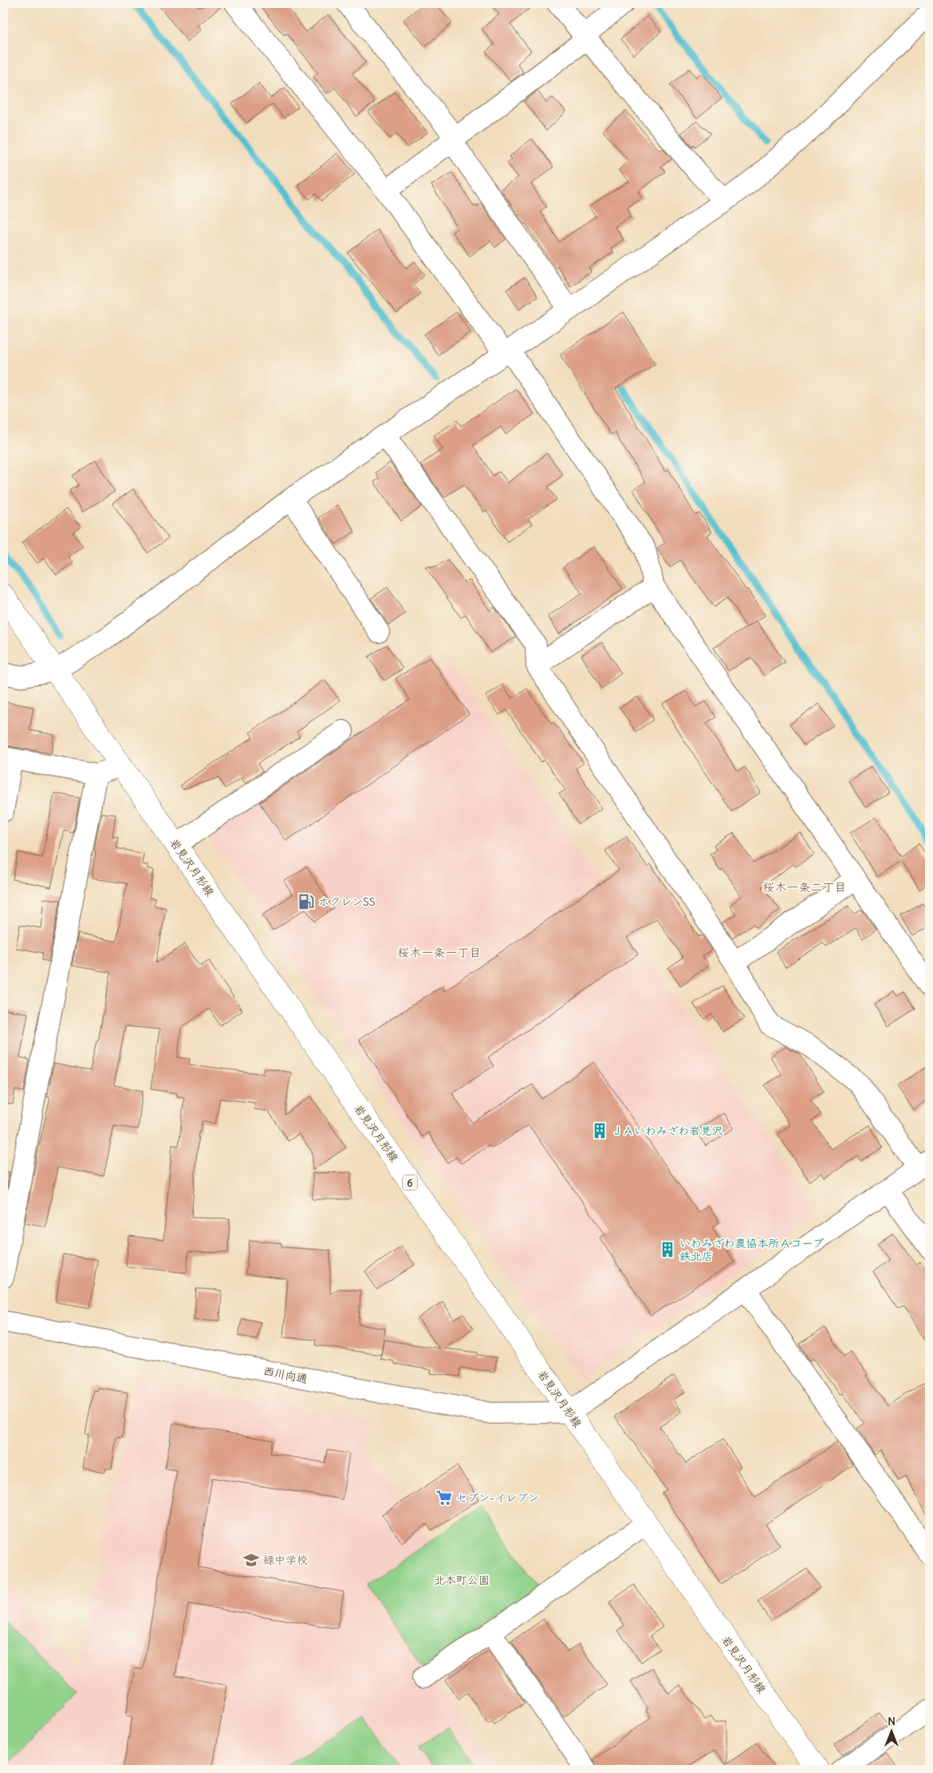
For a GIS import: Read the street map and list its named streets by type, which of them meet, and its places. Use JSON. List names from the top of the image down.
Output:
{
  "streets": {
    "main road": ["岩見沢月形線", "6"],
    "street": ["西川向通"]
  },
  "crossings": [
    ["岩見沢月形線", "西川向通"]
  ],
  "districts": ["桜木一条二丁目", "桜木一条一丁目"],
  "parks": ["北本町公園"],
  "places": {
    "fuel station": ["ホクレンSS"],
    "building": ["ＪＡいわみざわ岩見沢", "いわみざわ農協本所Ａコープ 鉄北店"],
    "supermarket": ["セブン-イレブン"],
    "school or university": ["緑中学校"]
  },
  "north": "top"
}
